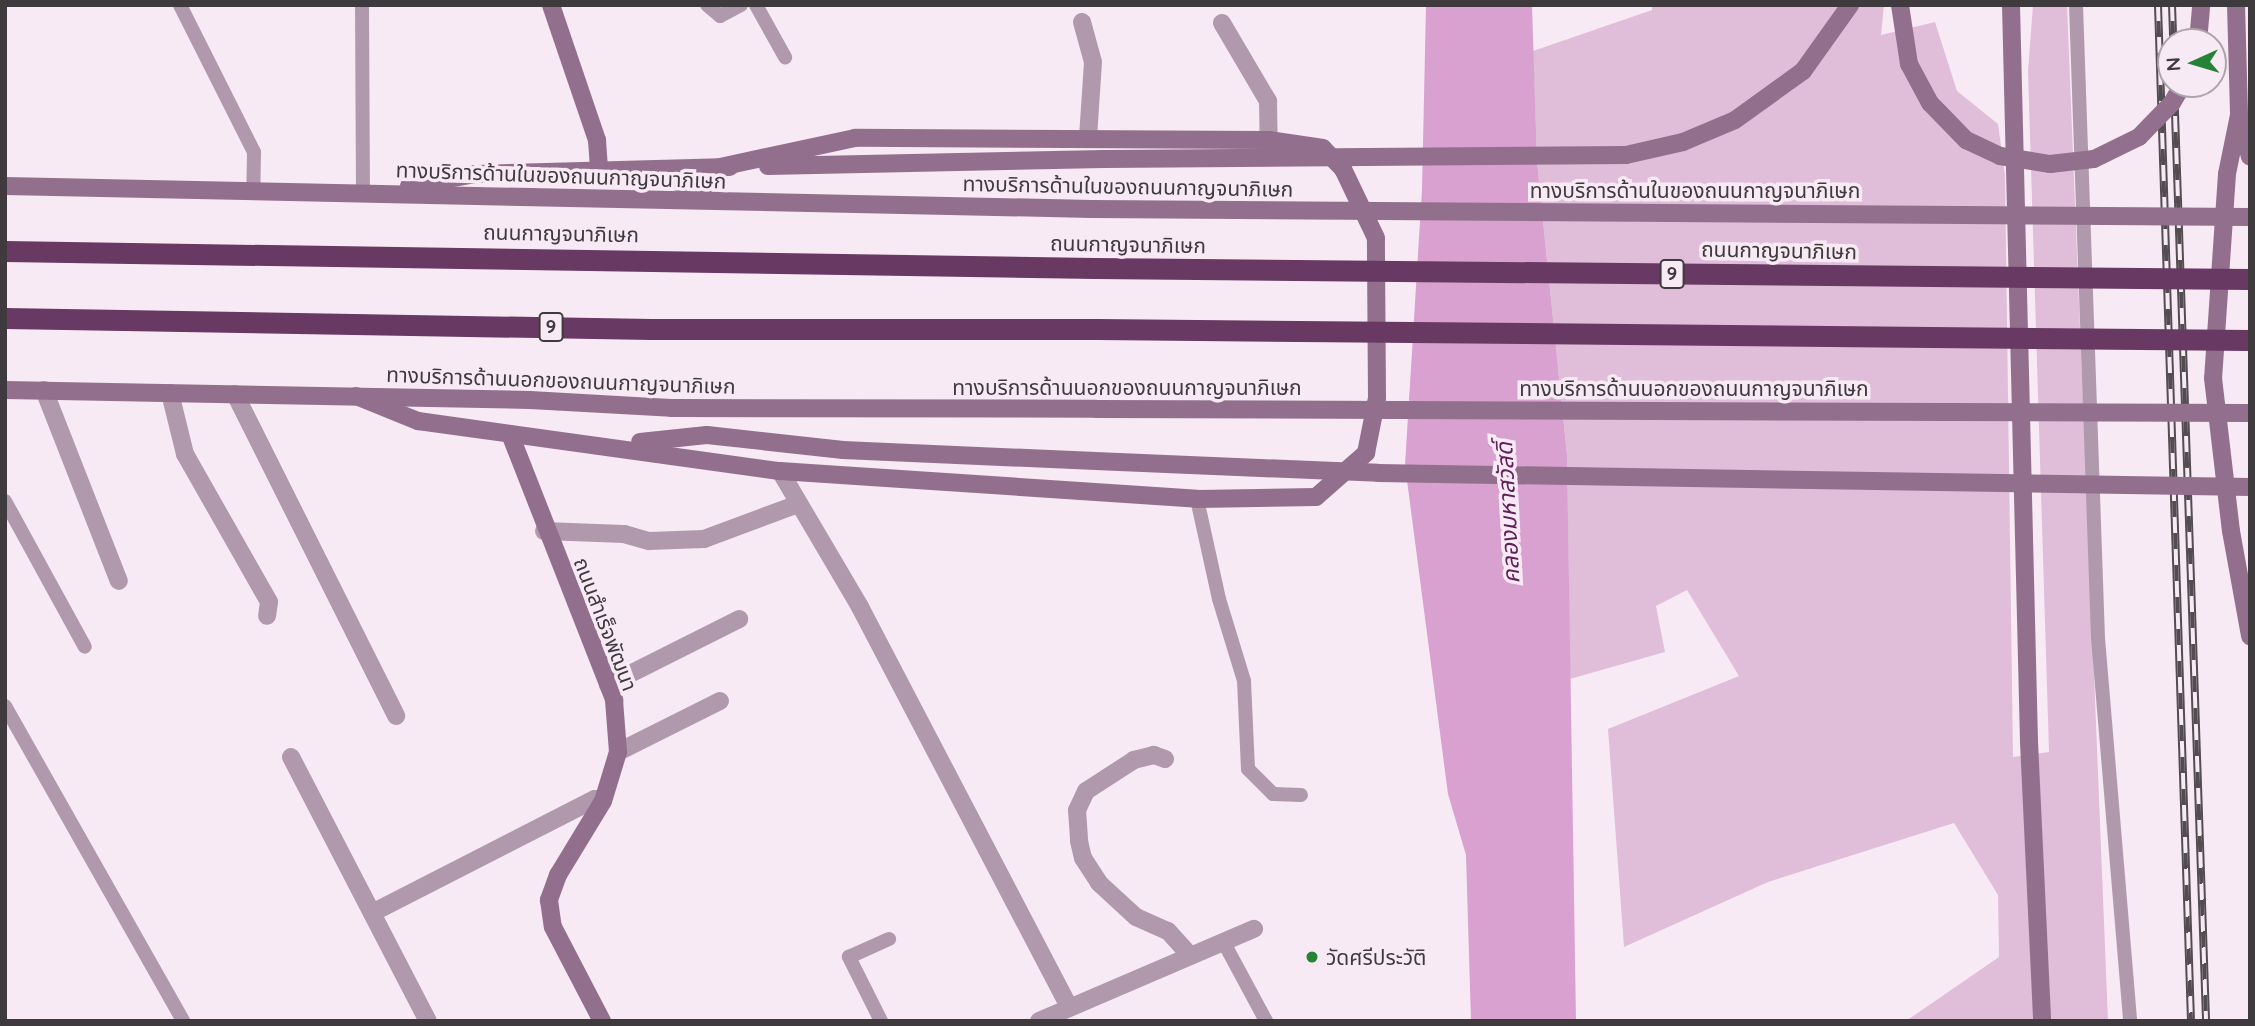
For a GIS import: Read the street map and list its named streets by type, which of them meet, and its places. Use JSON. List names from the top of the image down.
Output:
{
  "streets": {
    "highway": ["ถนนกาญจนาภิเษก", "9"],
    "main road": ["ทางบริการด้านในของถนนกาญจนาภิเษก", "ทางบริการด้านนอกของถนนกาญจนาภิเษก", "ถนนสำเร็จพัฒนา"]
  },
  "water": ["คลองมหาสวัสดิ์"],
  "places": ["วัดศรีประวัติ"],
  "north": "left"
}
